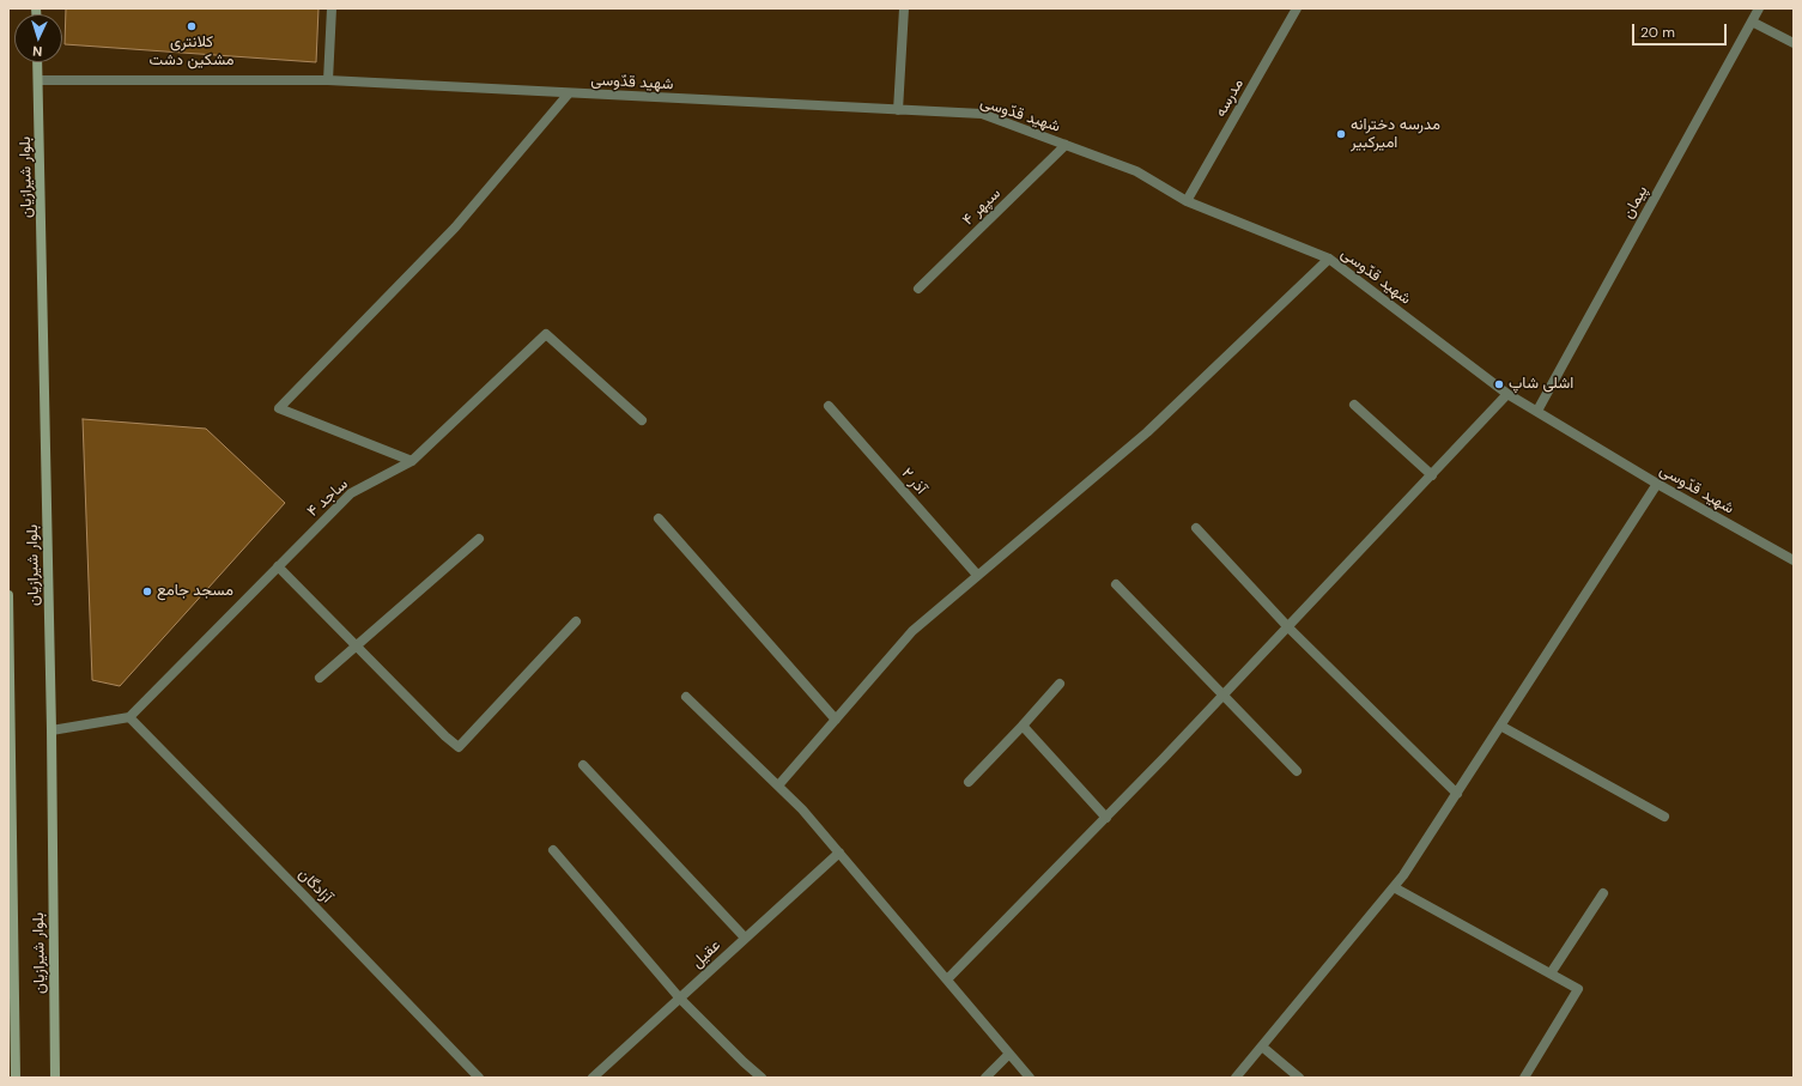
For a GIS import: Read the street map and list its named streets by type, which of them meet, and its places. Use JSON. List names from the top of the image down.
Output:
{
  "streets": {
    "main road": ["بلوار شیرازیان"],
    "street": [
      "شهید قدّوسی",
      "مدرسه",
      "پیمان",
      "سپهر ۴",
      "آذر ۲",
      "ساجد ۴",
      "آزادگان",
      "عقیل"
    ]
  },
  "crossings": [
    ["شهید قدّوسی", "مدرسه"],
    ["شهید قدّوسی", "بلوار شیرازیان"],
    ["شهید قدّوسی", "پیمان"],
    ["شهید قدّوسی", "سپهر ۴"],
    ["ساجد ۴", "آزادگان"]
  ],
  "places": [
    "کلانتری مشکین دشت",
    "مدرسه دخترانه امیرکبیر",
    "اشلی شاپ",
    "مسجد جامع"
  ],
  "scale_bar": "20 m",
  "north": "bottom"
}
